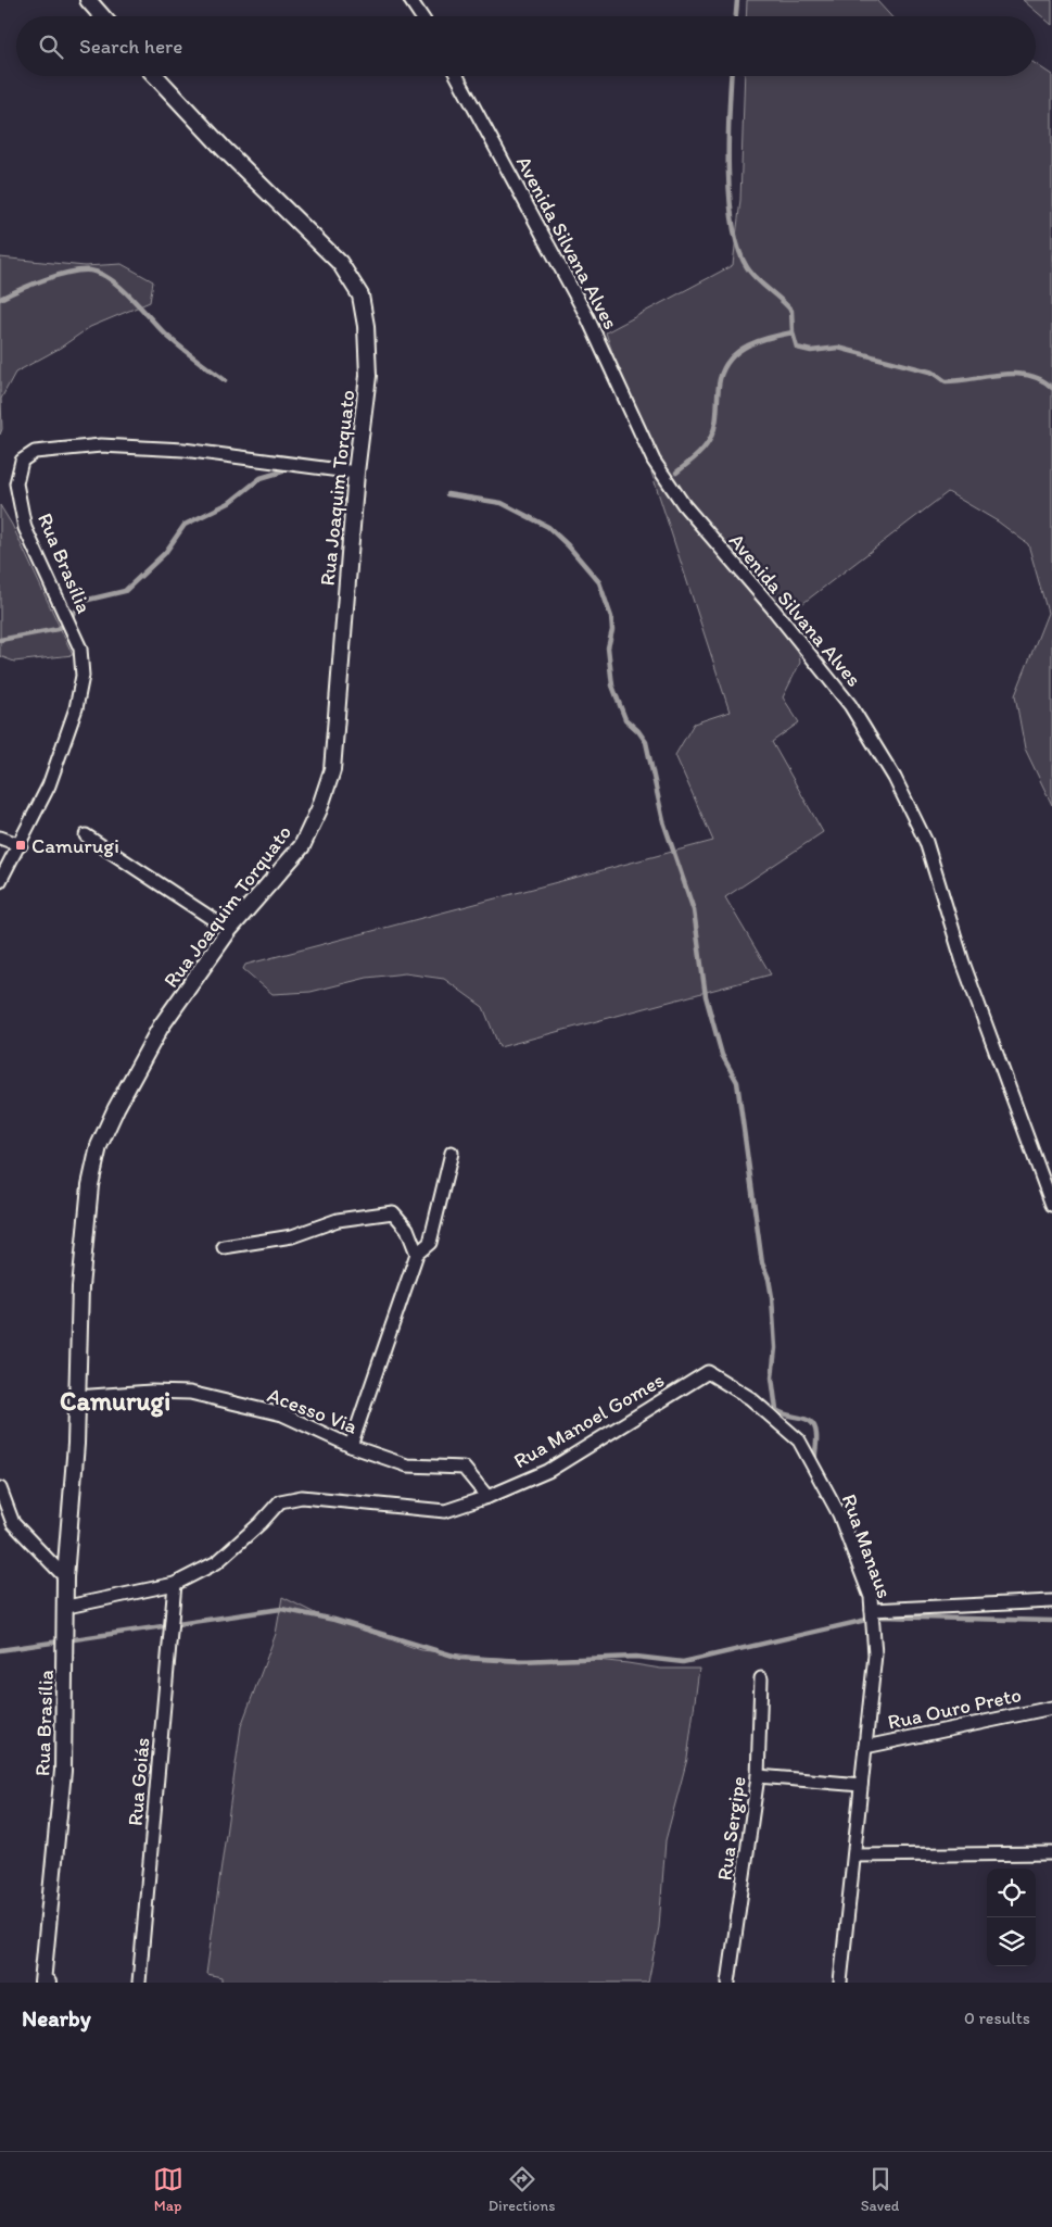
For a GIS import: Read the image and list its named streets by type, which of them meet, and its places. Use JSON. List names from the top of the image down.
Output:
{
  "streets": {
    "street": [
      "Avenida Silvana Alves",
      "Rua Joaquim Torquato",
      "Rua Brasília",
      "Acesso Via",
      "Rua Manoel Gomes",
      "Rua Manaus",
      "Rua Ouro Preto",
      "Rua Goiás",
      "Rua Sergipe"
    ]
  },
  "crossings": [
    ["Rua Joaquim Torquato", "Rua Brasília"],
    ["Rua Joaquim Torquato", "Acesso Via"],
    ["Rua Brasília", "Rua Manoel Gomes"],
    ["Acesso Via", "Rua Manoel Gomes"],
    ["Rua Manoel Gomes", "Rua Manaus"],
    ["Rua Manoel Gomes", "Rua Goiás"],
    ["Rua Manaus", "Rua Ouro Preto"]
  ],
  "districts": ["Camurugi"],
  "places": {
    "transit": ["Camurugi"]
  },
  "page": {
    "search": "Search here",
    "heading": ["Nearby", "0 results"],
    "nav": ["Map", "Directions", "Saved"]
  }
}
